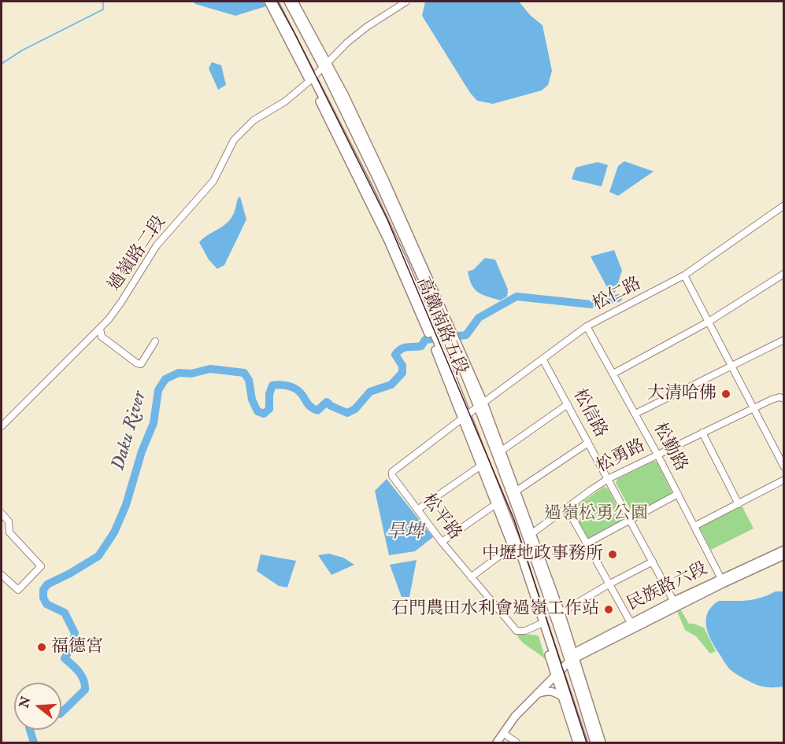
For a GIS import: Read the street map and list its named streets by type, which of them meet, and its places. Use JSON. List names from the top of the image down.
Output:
{
  "streets": {
    "main road": ["高鐵南路五段", "民族路六段"],
    "street": [
      "過嶺路二段",
      "松仁路",
      "松信路",
      "松勤路",
      "松勇路",
      "松平路"
    ]
  },
  "crossings": [
    ["過嶺路二段", "高鐵南路五段"],
    ["松仁路", "高鐵南路五段"],
    ["松仁路", "松信路"],
    ["松仁路", "松勤路"],
    ["松仁路", "松平路"],
    ["高鐵南路五段", "松勇路"],
    ["高鐵南路五段", "松平路"],
    ["高鐵南路五段", "民族路六段"],
    ["松信路", "松勇路"],
    ["松信路", "民族路六段"],
    ["松勤路", "松勇路"],
    ["松勤路", "民族路六段"]
  ],
  "water": ["Daku River", "旱埤"],
  "parks": ["過嶺松勇公園"],
  "places": [
    "大清哈佛",
    "中壢地政事務所",
    "石門農田水利會過嶺工作站",
    "福德宮"
  ],
  "north": "left"
}
